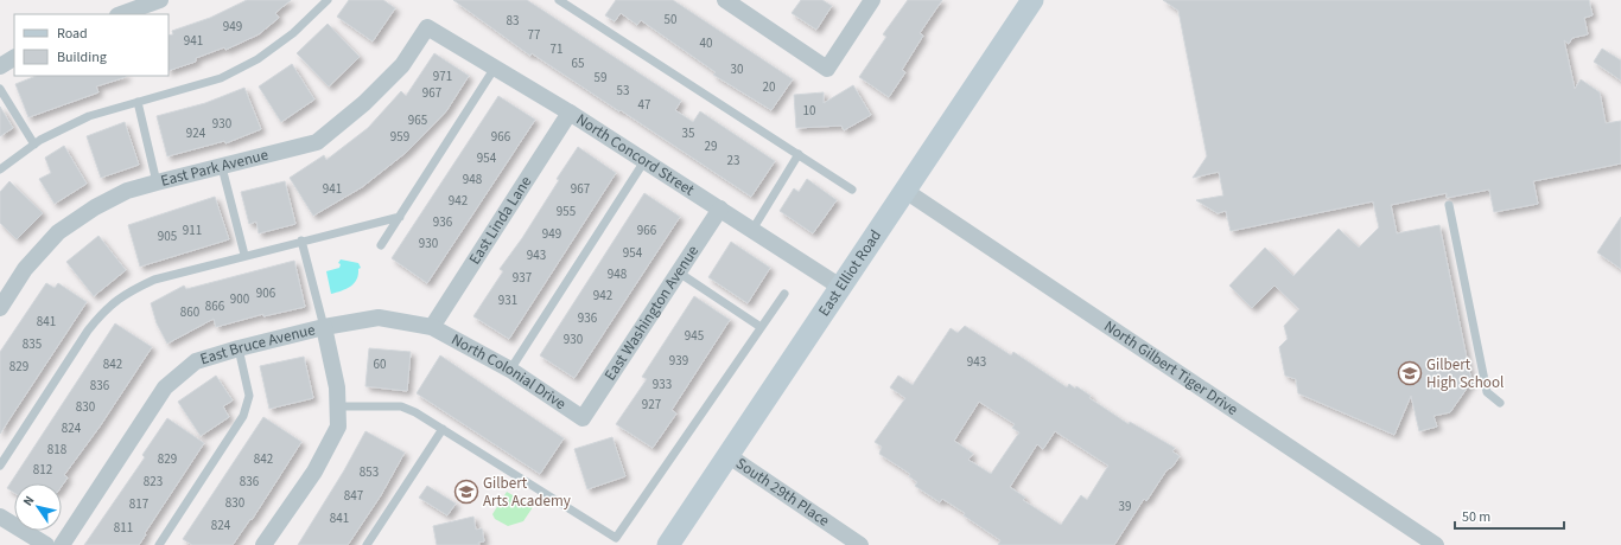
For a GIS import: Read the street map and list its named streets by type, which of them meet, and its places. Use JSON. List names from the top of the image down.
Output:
{
  "streets": {
    "main road": ["East Elliot Road"],
    "street": [
      "North Concord Street",
      "East Park Avenue",
      "East Linda Lane",
      "East Washington Avenue",
      "East Bruce Avenue",
      "North Gilbert Tiger Drive",
      "North Colonial Drive",
      "South 29th Place"
    ]
  },
  "crossings": [
    ["North Concord Street", "East Park Avenue"],
    ["North Concord Street", "East Linda Lane"],
    ["North Concord Street", "East Elliot Road"],
    ["North Concord Street", "East Washington Avenue"],
    ["East Linda Lane", "East Bruce Avenue"],
    ["East Linda Lane", "North Colonial Drive"],
    ["East Elliot Road", "North Gilbert Tiger Drive"],
    ["East Elliot Road", "South 29th Place"],
    ["East Washington Avenue", "North Colonial Drive"],
    ["East Bruce Avenue", "North Colonial Drive"]
  ],
  "places": {
    "school or university": ["Gilbert High School", "Gilbert Arts Academy"]
  },
  "house_numbers": [
    "50",
    "83",
    "949",
    "77",
    "941",
    "40",
    "71",
    "65",
    "30",
    "971",
    "59",
    "20",
    "53",
    "967",
    "47",
    "10",
    "965",
    "930",
    "924",
    "35",
    "959",
    "966",
    "29",
    "954",
    "23",
    "948",
    "941",
    "967",
    "942",
    "955",
    "936",
    "911",
    "966",
    "949",
    "905",
    "930",
    "954",
    "943",
    "948",
    "937",
    "906",
    "942",
    "900",
    "931",
    "866",
    "860",
    "936",
    "841",
    "945",
    "930",
    "835",
    "939",
    "943",
    "842",
    "60",
    "829",
    "933",
    "836",
    "927",
    "830",
    "824",
    "818",
    "829",
    "842",
    "812",
    "853",
    "823",
    "836",
    "847",
    "830",
    "817",
    "39",
    "841",
    "824",
    "811"
  ],
  "legend": ["Road", "Building"],
  "scale_bar": "50 m",
  "north": "top left"
}
